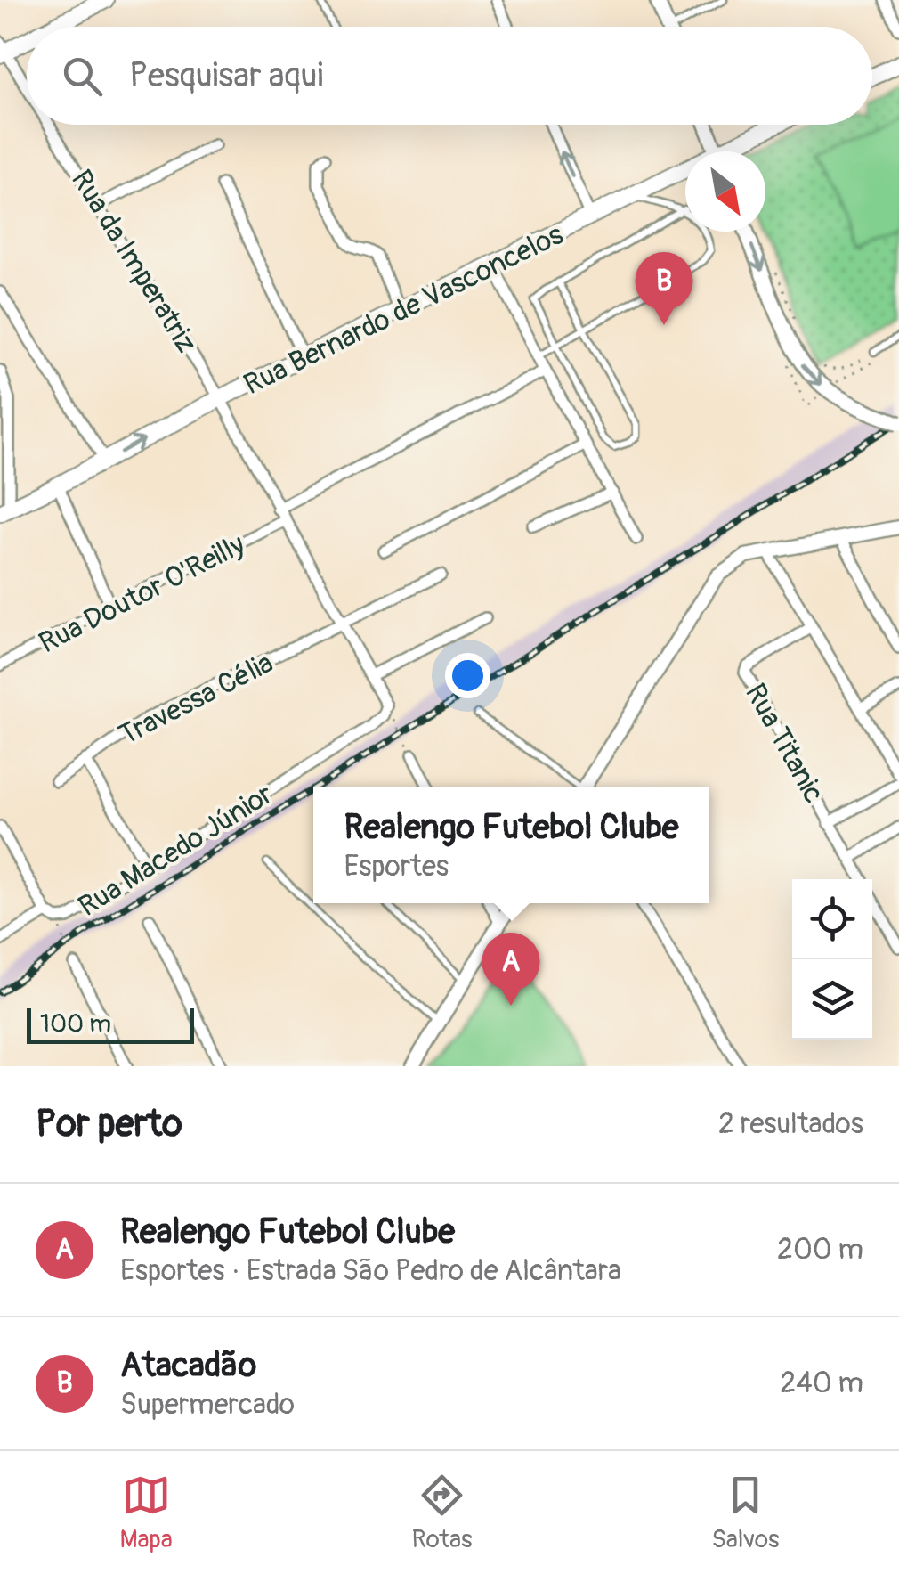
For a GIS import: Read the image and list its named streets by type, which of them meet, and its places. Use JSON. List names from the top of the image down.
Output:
{
  "streets": {
    "main road": ["Rua Bernardo de Vasconcelos"],
    "street": [
      "Rua da Imperatriz",
      "Rua Doutor O'Reilly",
      "Travessa Célia",
      "Rua Titanic",
      "Rua Macedo Júnior"
    ]
  },
  "crossings": [
    ["Rua da Imperatriz", "Rua Bernardo de Vasconcelos"],
    ["Rua da Imperatriz", "Rua Doutor O'Reilly"],
    ["Rua da Imperatriz", "Travessa Célia"],
    ["Rua da Imperatriz", "Rua Macedo Júnior"]
  ],
  "scale_bar": "100 m",
  "north": "bottom right",
  "page": {
    "search": "Pesquisar aqui",
    "pins": ["B", "A"],
    "popup": ["Realengo Futebol Clube", "Esportes"],
    "scale": "100 m",
    "heading": ["Por perto", "2 resultados"],
    "list": [
      {
        "mark": "A",
        "name": "Realengo Futebol Clube",
        "note": "Esportes · Estrada São Pedro de Alcântara",
        "value": "200 m"
      },
      {
        "mark": "B",
        "name": "Atacadão",
        "note": "Supermercado",
        "value": "240 m"
      }
    ],
    "nav": ["Mapa", "Rotas", "Salvos"]
  }
}
